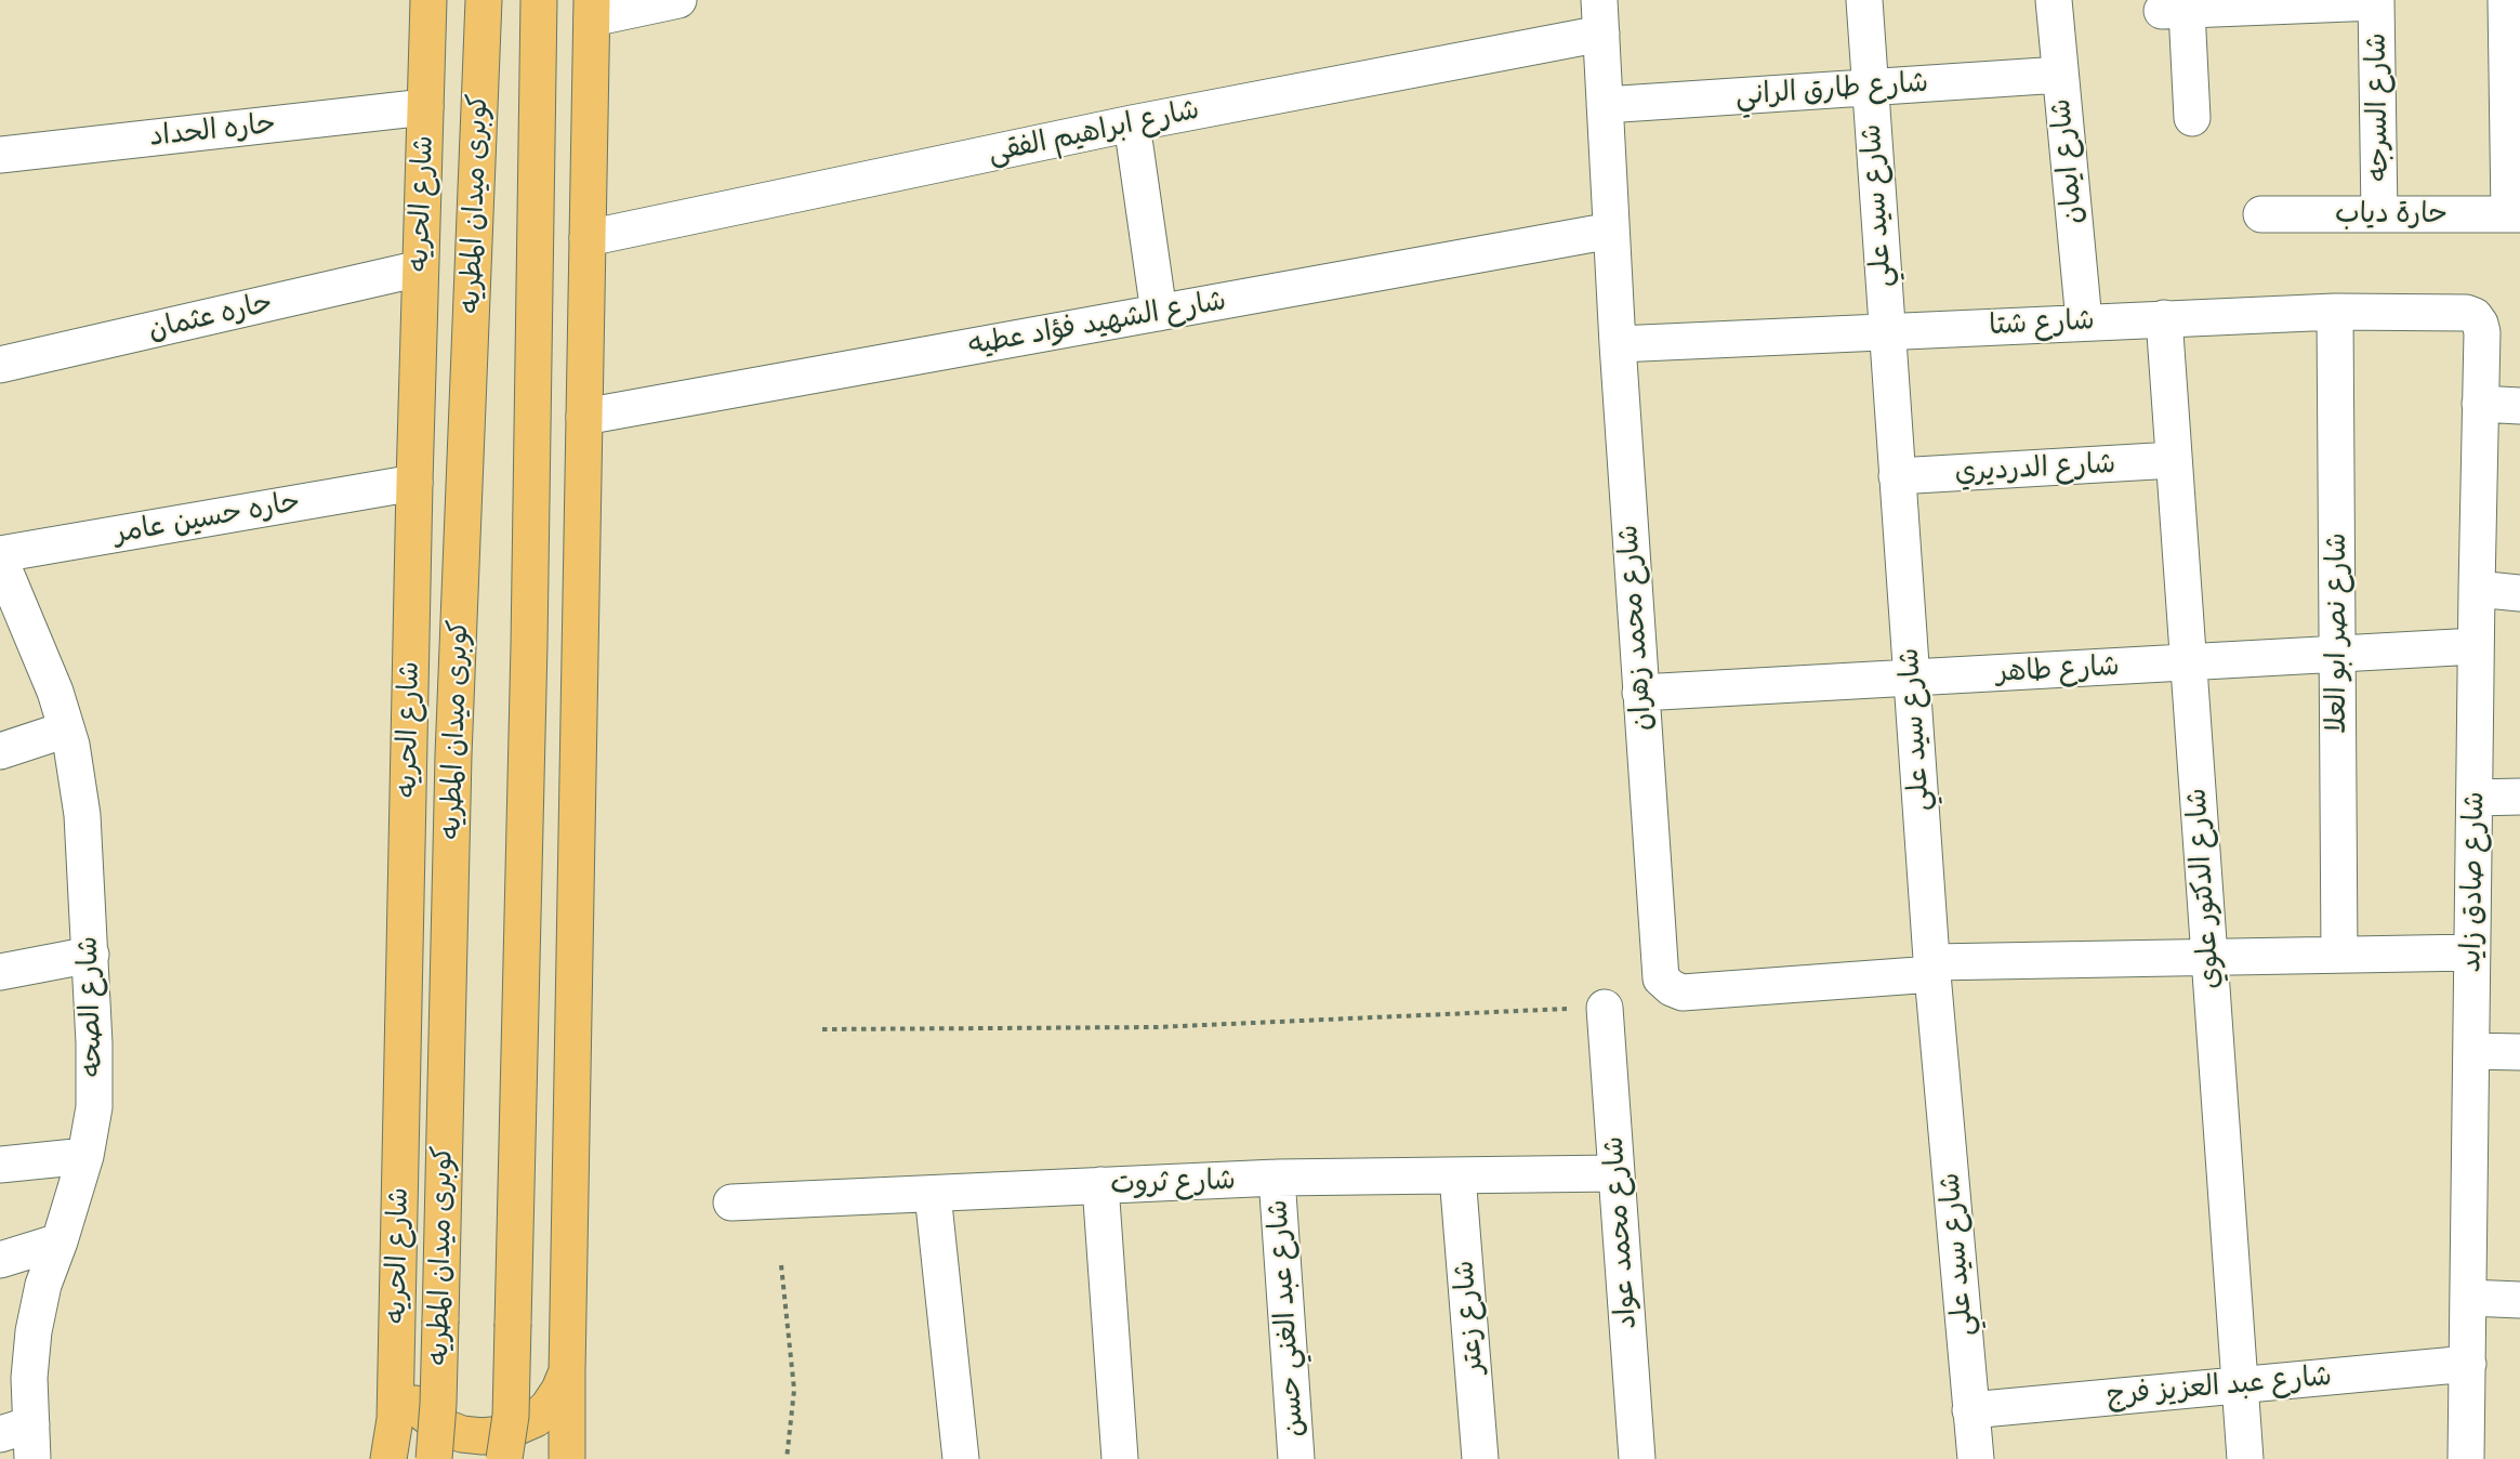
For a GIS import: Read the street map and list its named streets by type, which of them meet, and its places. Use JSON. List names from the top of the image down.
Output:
{
  "streets": {
    "main road": ["شارع الحريه", "كوبرى ميدان المطريه"],
    "street": [
      "شارع طارق الراني",
      "شارع السرجه",
      "حاره الحداد",
      "شارع ابراهيم الفقى",
      "شارع ايمان",
      "شارع سيد علي",
      "حارة دياب",
      "حاره عثمان",
      "شارع الشهيد فؤاد عطيه",
      "شارع شتا",
      "شارع الدرديري",
      "حاره حسين عامر",
      "شارع محمد زهران",
      "شارع نصر ابو العلا",
      "شارع طاهر",
      "شارع صادق زايد",
      "شارع الدكتور علوي",
      "شارع الصحه",
      "شارع ثروت",
      "شارع محمد عواد",
      "شارع زعتر",
      "شارع عبد الغني حسن",
      "شارع عبد العزيز فرج"
    ]
  },
  "crossings": [
    ["شارع طارق الراني", "شارع ايمان"],
    ["شارع طارق الراني", "شارع سيد علي"],
    ["شارع طارق الراني", "شارع محمد زهران"],
    ["شارع السرجه", "حارة دياب"],
    ["حاره الحداد", "شارع الحريه"],
    ["شارع ابراهيم الفقى", "شارع محمد زهران"],
    ["شارع ايمان", "شارع شتا"],
    ["شارع الحريه", "حاره عثمان"],
    ["شارع الحريه", "حاره حسين عامر"],
    ["شارع سيد علي", "شارع شتا"],
    ["شارع سيد علي", "شارع الدرديري"],
    ["شارع سيد علي", "شارع محمد زهران"],
    ["شارع سيد علي", "شارع طاهر"],
    ["شارع سيد علي", "شارع عبد العزيز فرج"],
    ["شارع الشهيد فؤاد عطيه", "شارع محمد زهران"],
    ["شارع شتا", "شارع محمد زهران"],
    ["شارع شتا", "شارع نصر ابو العلا"],
    ["شارع شتا", "شارع صادق زايد"],
    ["شارع شتا", "شارع الدكتور علوي"],
    ["شارع الدرديري", "شارع الدكتور علوي"],
    ["شارع محمد زهران", "شارع طاهر"],
    ["شارع نصر ابو العلا", "شارع طاهر"],
    ["شارع طاهر", "شارع صادق زايد"],
    ["شارع طاهر", "شارع الدكتور علوي"],
    ["شارع صادق زايد", "شارع عبد العزيز فرج"],
    ["شارع الدكتور علوي", "شارع عبد العزيز فرج"],
    ["شارع ثروت", "شارع محمد عواد"],
    ["شارع ثروت", "شارع زعتر"],
    ["شارع ثروت", "شارع عبد الغني حسن"]
  ]
}
